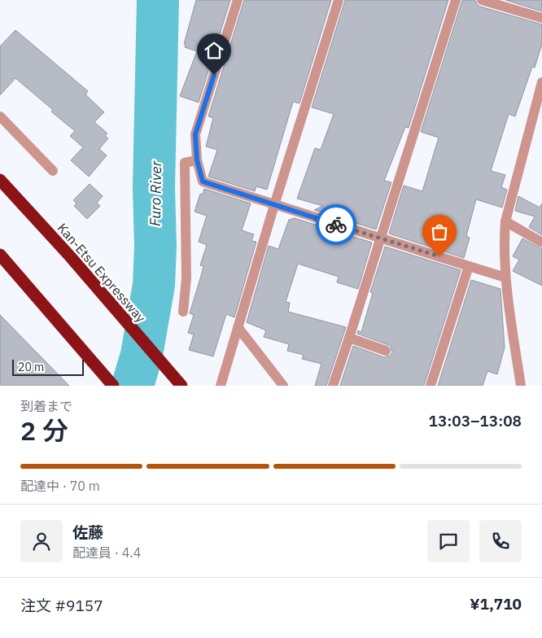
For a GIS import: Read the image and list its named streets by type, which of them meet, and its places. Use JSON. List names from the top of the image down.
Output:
{
  "streets": {
    "highway": ["Kan-Etsu Expressway"]
  },
  "water": ["Furo River"],
  "scale_bar": "20 m",
  "page": {
    "scale": "20 m",
    "heading": ["2 分", "到着まで", "13:03–13:08"],
    "panel": [
      "佐藤",
      "配達員 · 4.4",
      "注文 #9157",
      "¥1,710"
    ],
    "bar": "配達中 · 70 m"
  }
}
